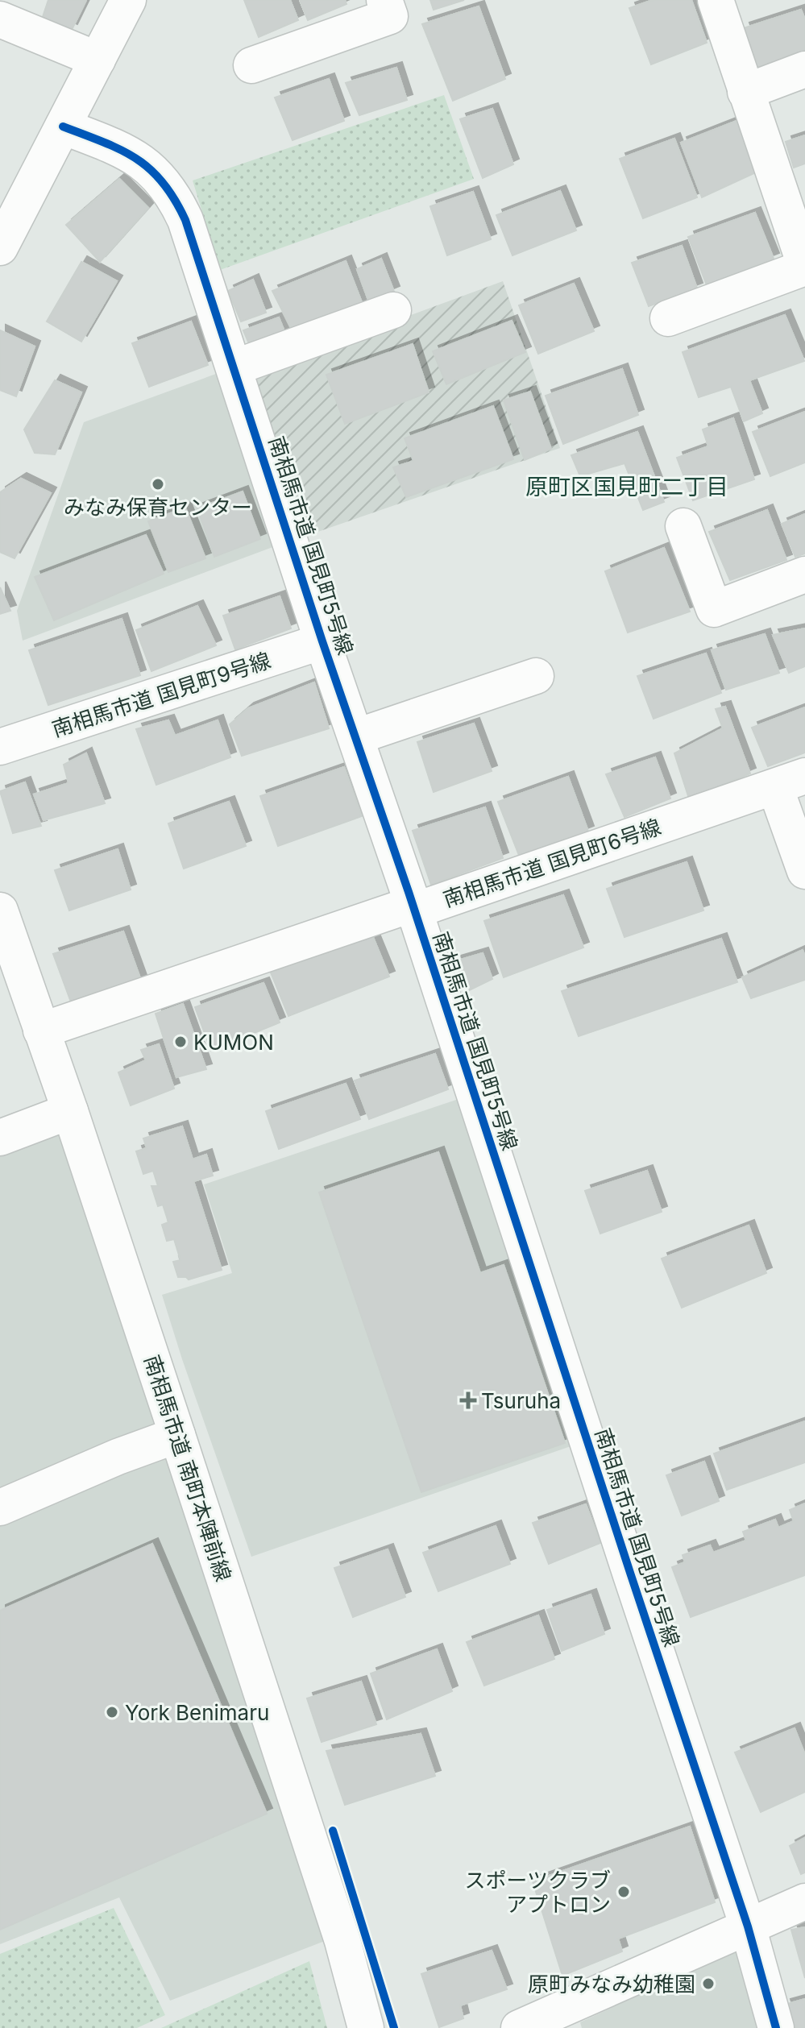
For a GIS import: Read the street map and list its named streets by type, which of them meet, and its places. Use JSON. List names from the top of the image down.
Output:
{
  "streets": {
    "street": [
      "南相馬市道 国見町5号線",
      "南相馬市道 国見町9号線",
      "南相馬市道 国見町6号線",
      "南相馬市道 南町本陣前線"
    ]
  },
  "crossings": [
    ["南相馬市道 国見町5号線", "南相馬市道 国見町9号線"],
    ["南相馬市道 国見町5号線", "南相馬市道 国見町6号線"],
    ["南相馬市道 国見町6号線", "南相馬市道 南町本陣前線"]
  ],
  "districts": ["原町区国見町二丁目"],
  "places": {
    "other": [
      "みなみ保育センター",
      "KUMON",
      "York Benimaru",
      "スポーツクラブ アプトロン",
      "原町みなみ幼稚園"
    ],
    "health": ["Tsuruha"]
  }
}
